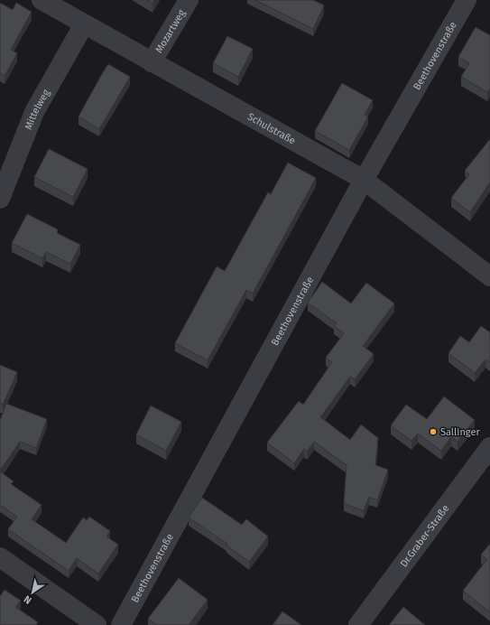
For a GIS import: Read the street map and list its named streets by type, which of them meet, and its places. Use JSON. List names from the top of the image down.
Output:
{
  "streets": {
    "street": [
      "Mozartweg",
      "Beethovenstraße",
      "Mittelweg",
      "Schulstraße",
      "Dr.Graber-Straße"
    ]
  },
  "crossings": [
    ["Mozartweg", "Schulstraße"],
    ["Beethovenstraße", "Schulstraße"],
    ["Mittelweg", "Schulstraße"]
  ],
  "places": ["Sallinger"],
  "north": "bottom left"
}
